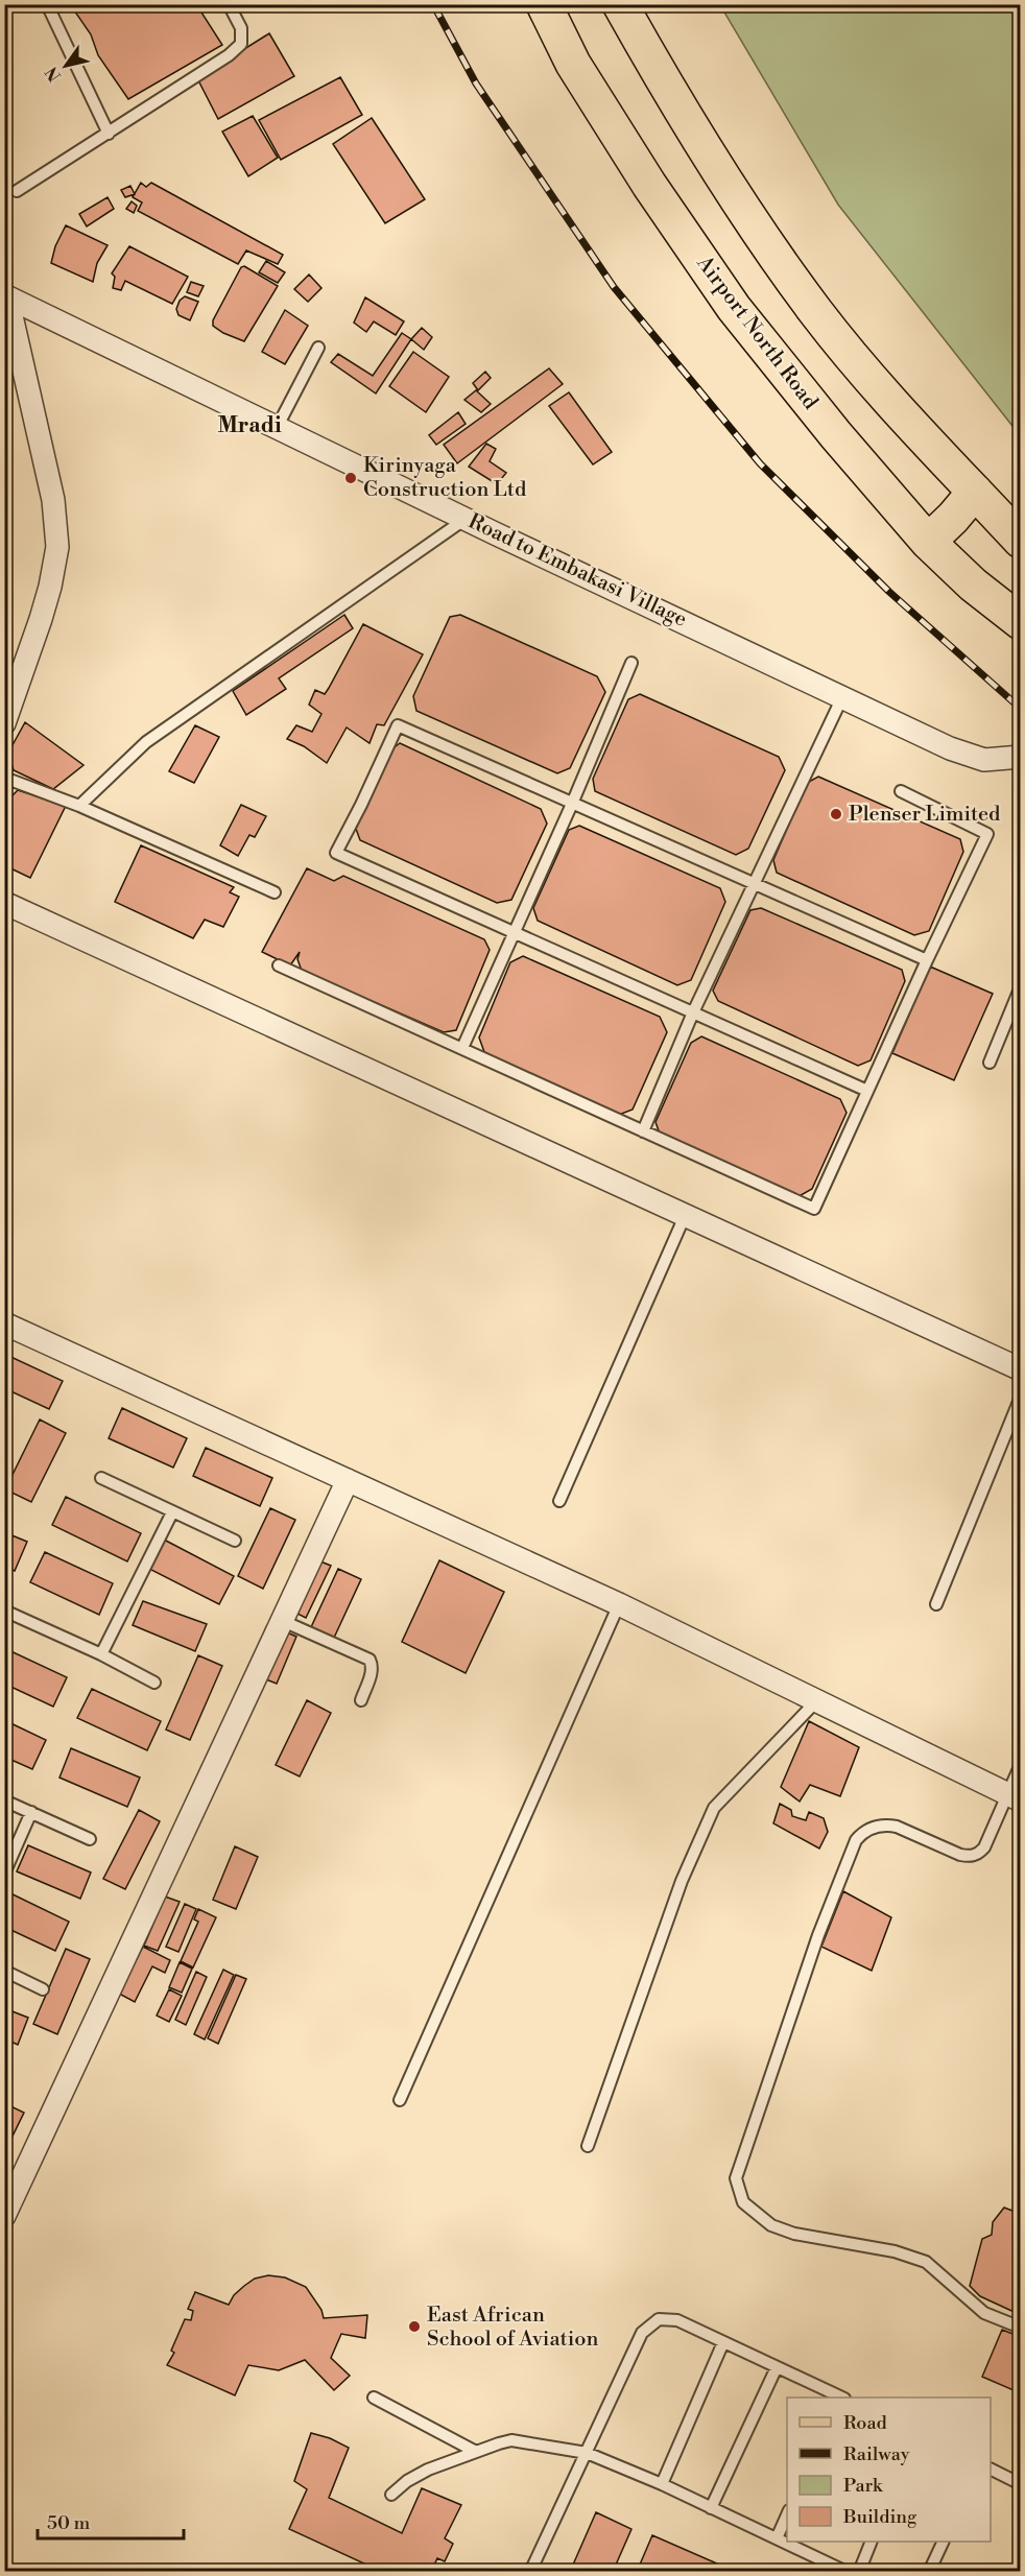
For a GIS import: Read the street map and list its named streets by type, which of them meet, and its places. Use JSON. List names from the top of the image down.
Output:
{
  "streets": {
    "main road": ["Airport North Road"],
    "street": ["Road to Embakasi Village"]
  },
  "districts": ["Mradi"],
  "places": ["Kirinyaga Construction Ltd", "Plenser Limited", "East African School of Aviation"],
  "legend": [
    "Road",
    "Railway",
    "Park",
    "Building"
  ],
  "scale_bar": "50 m",
  "north": "bottom left"
}
